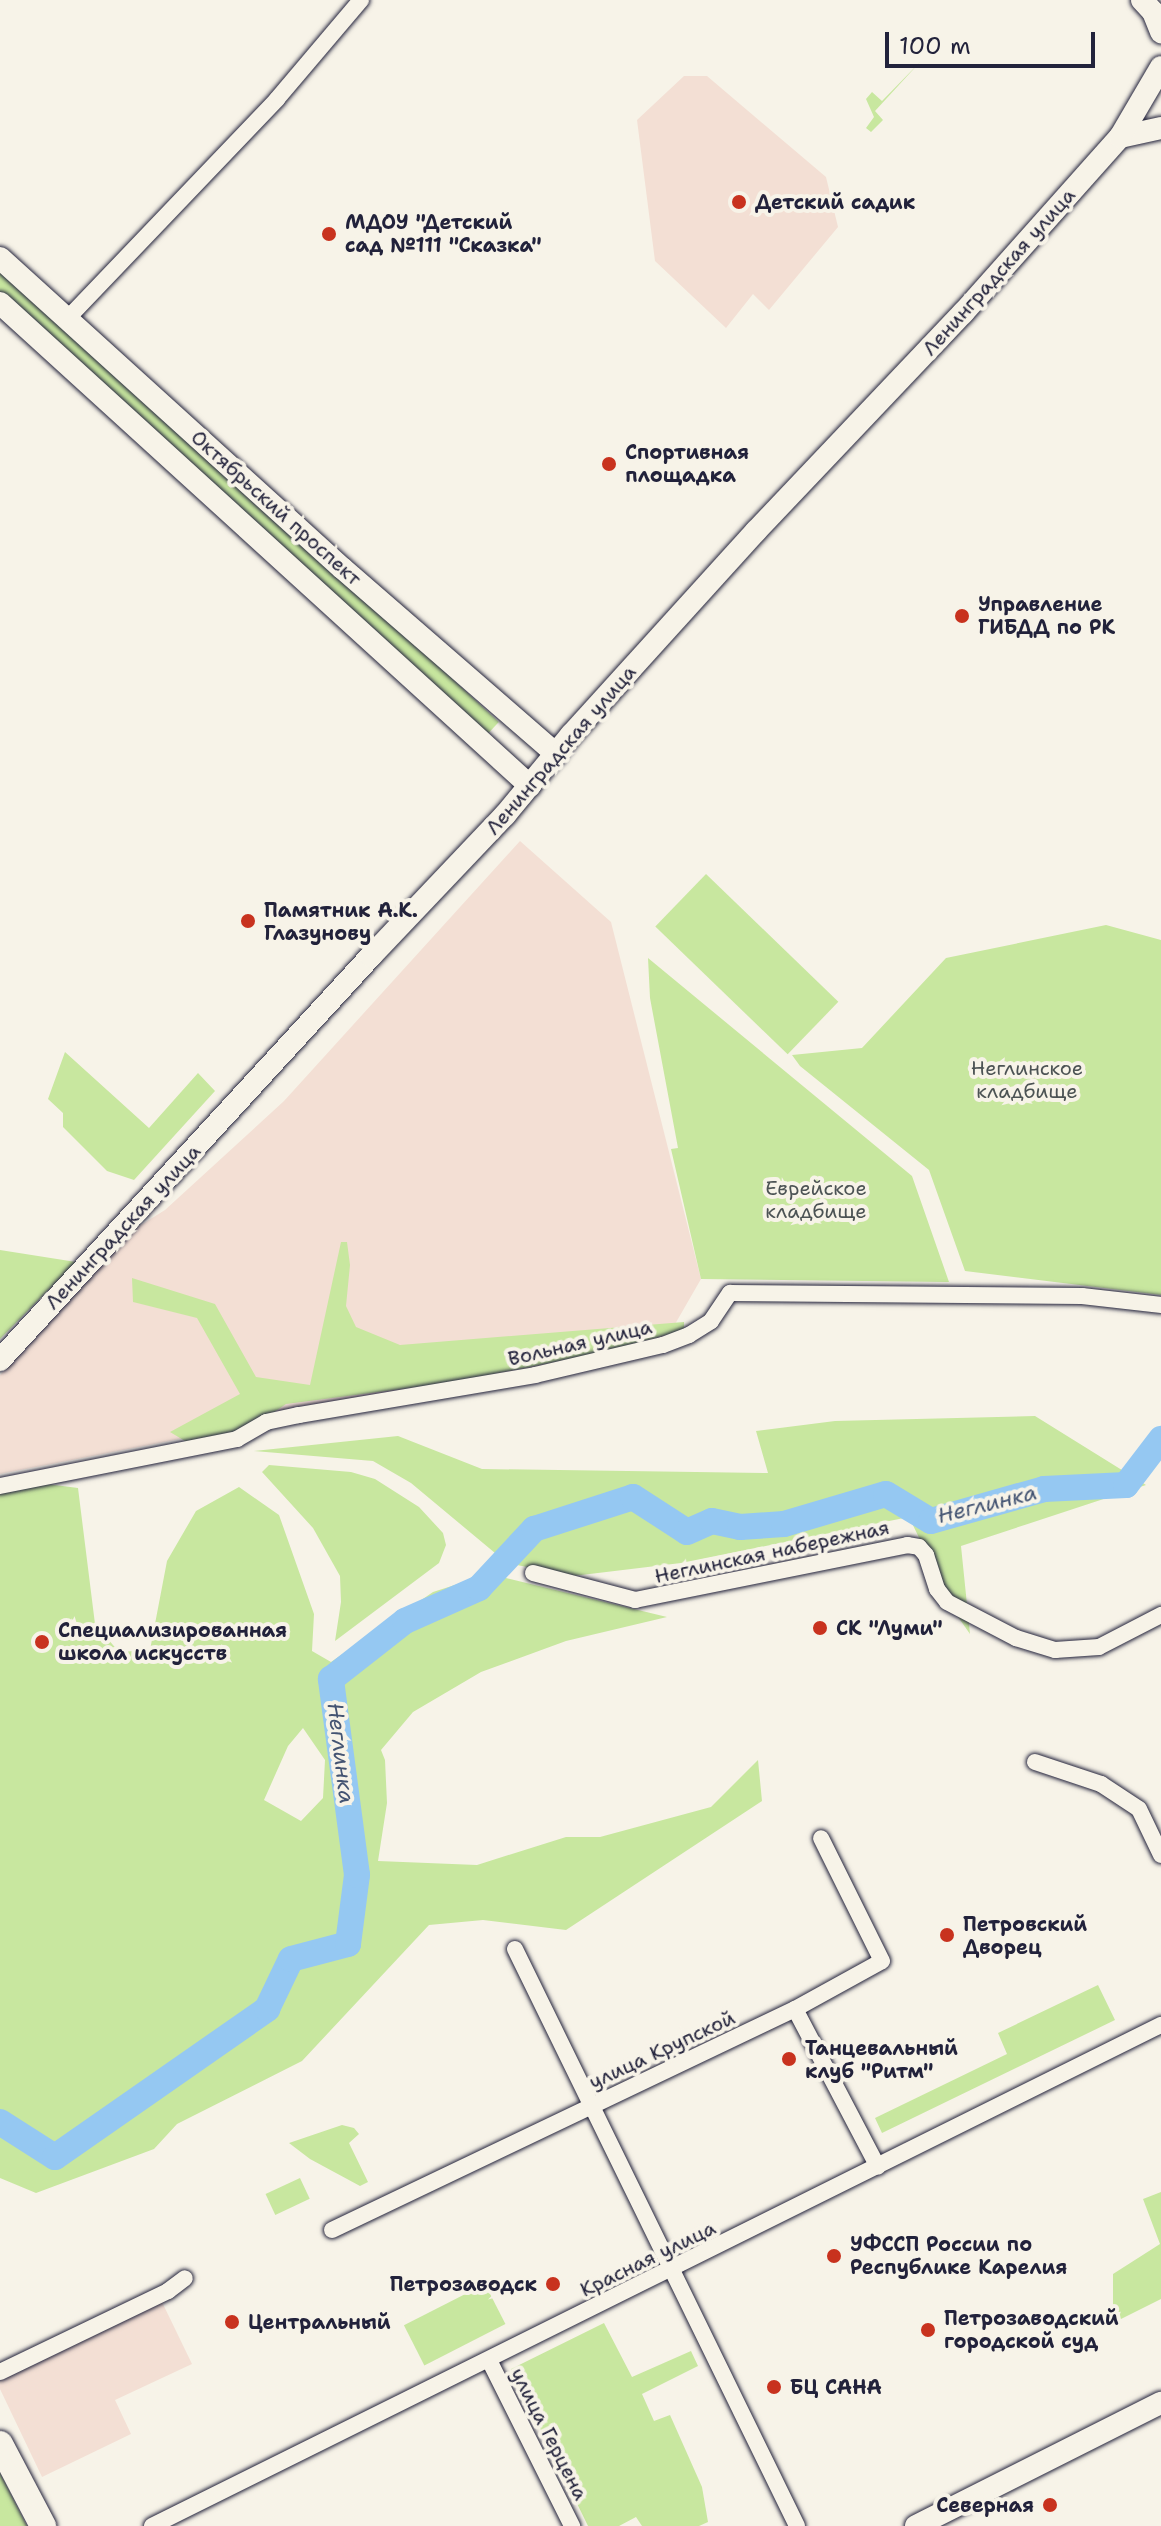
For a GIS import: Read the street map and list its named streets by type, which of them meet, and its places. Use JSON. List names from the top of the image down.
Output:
{
  "streets": {
    "main road": ["Ленинградская улица", "Октябрьский проспект"],
    "street": [
      "Вольная улица",
      "Неглинская набережная",
      "улица Крупской",
      "Красная улица",
      "улица Герцена"
    ]
  },
  "crossings": [
    ["Ленинградская улица", "Октябрьский проспект"],
    ["Красная улица", "улица Герцена"]
  ],
  "water": ["Неглинка"],
  "parks": ["Неглинское кладбище", "Еврейское кладбище"],
  "places": [
    "Детский садик",
    "МДОУ \"Детский сад №111 \"Сказка\"",
    "Спортивная площадка",
    "Управление ГИБДД по РК",
    "Памятник А.К. Глазунову",
    "СК \"Луми\"",
    "Специализированная школа искусств",
    "Петровский Дворец",
    "Танцевальный клуб \"Ритм\"",
    "УФССП России по Республике Карелия",
    "Петрозаводск",
    "Центральный",
    "Петрозаводский городской суд",
    "БЦ САНА",
    "Северная"
  ],
  "scale_bar": "100 m"
}
